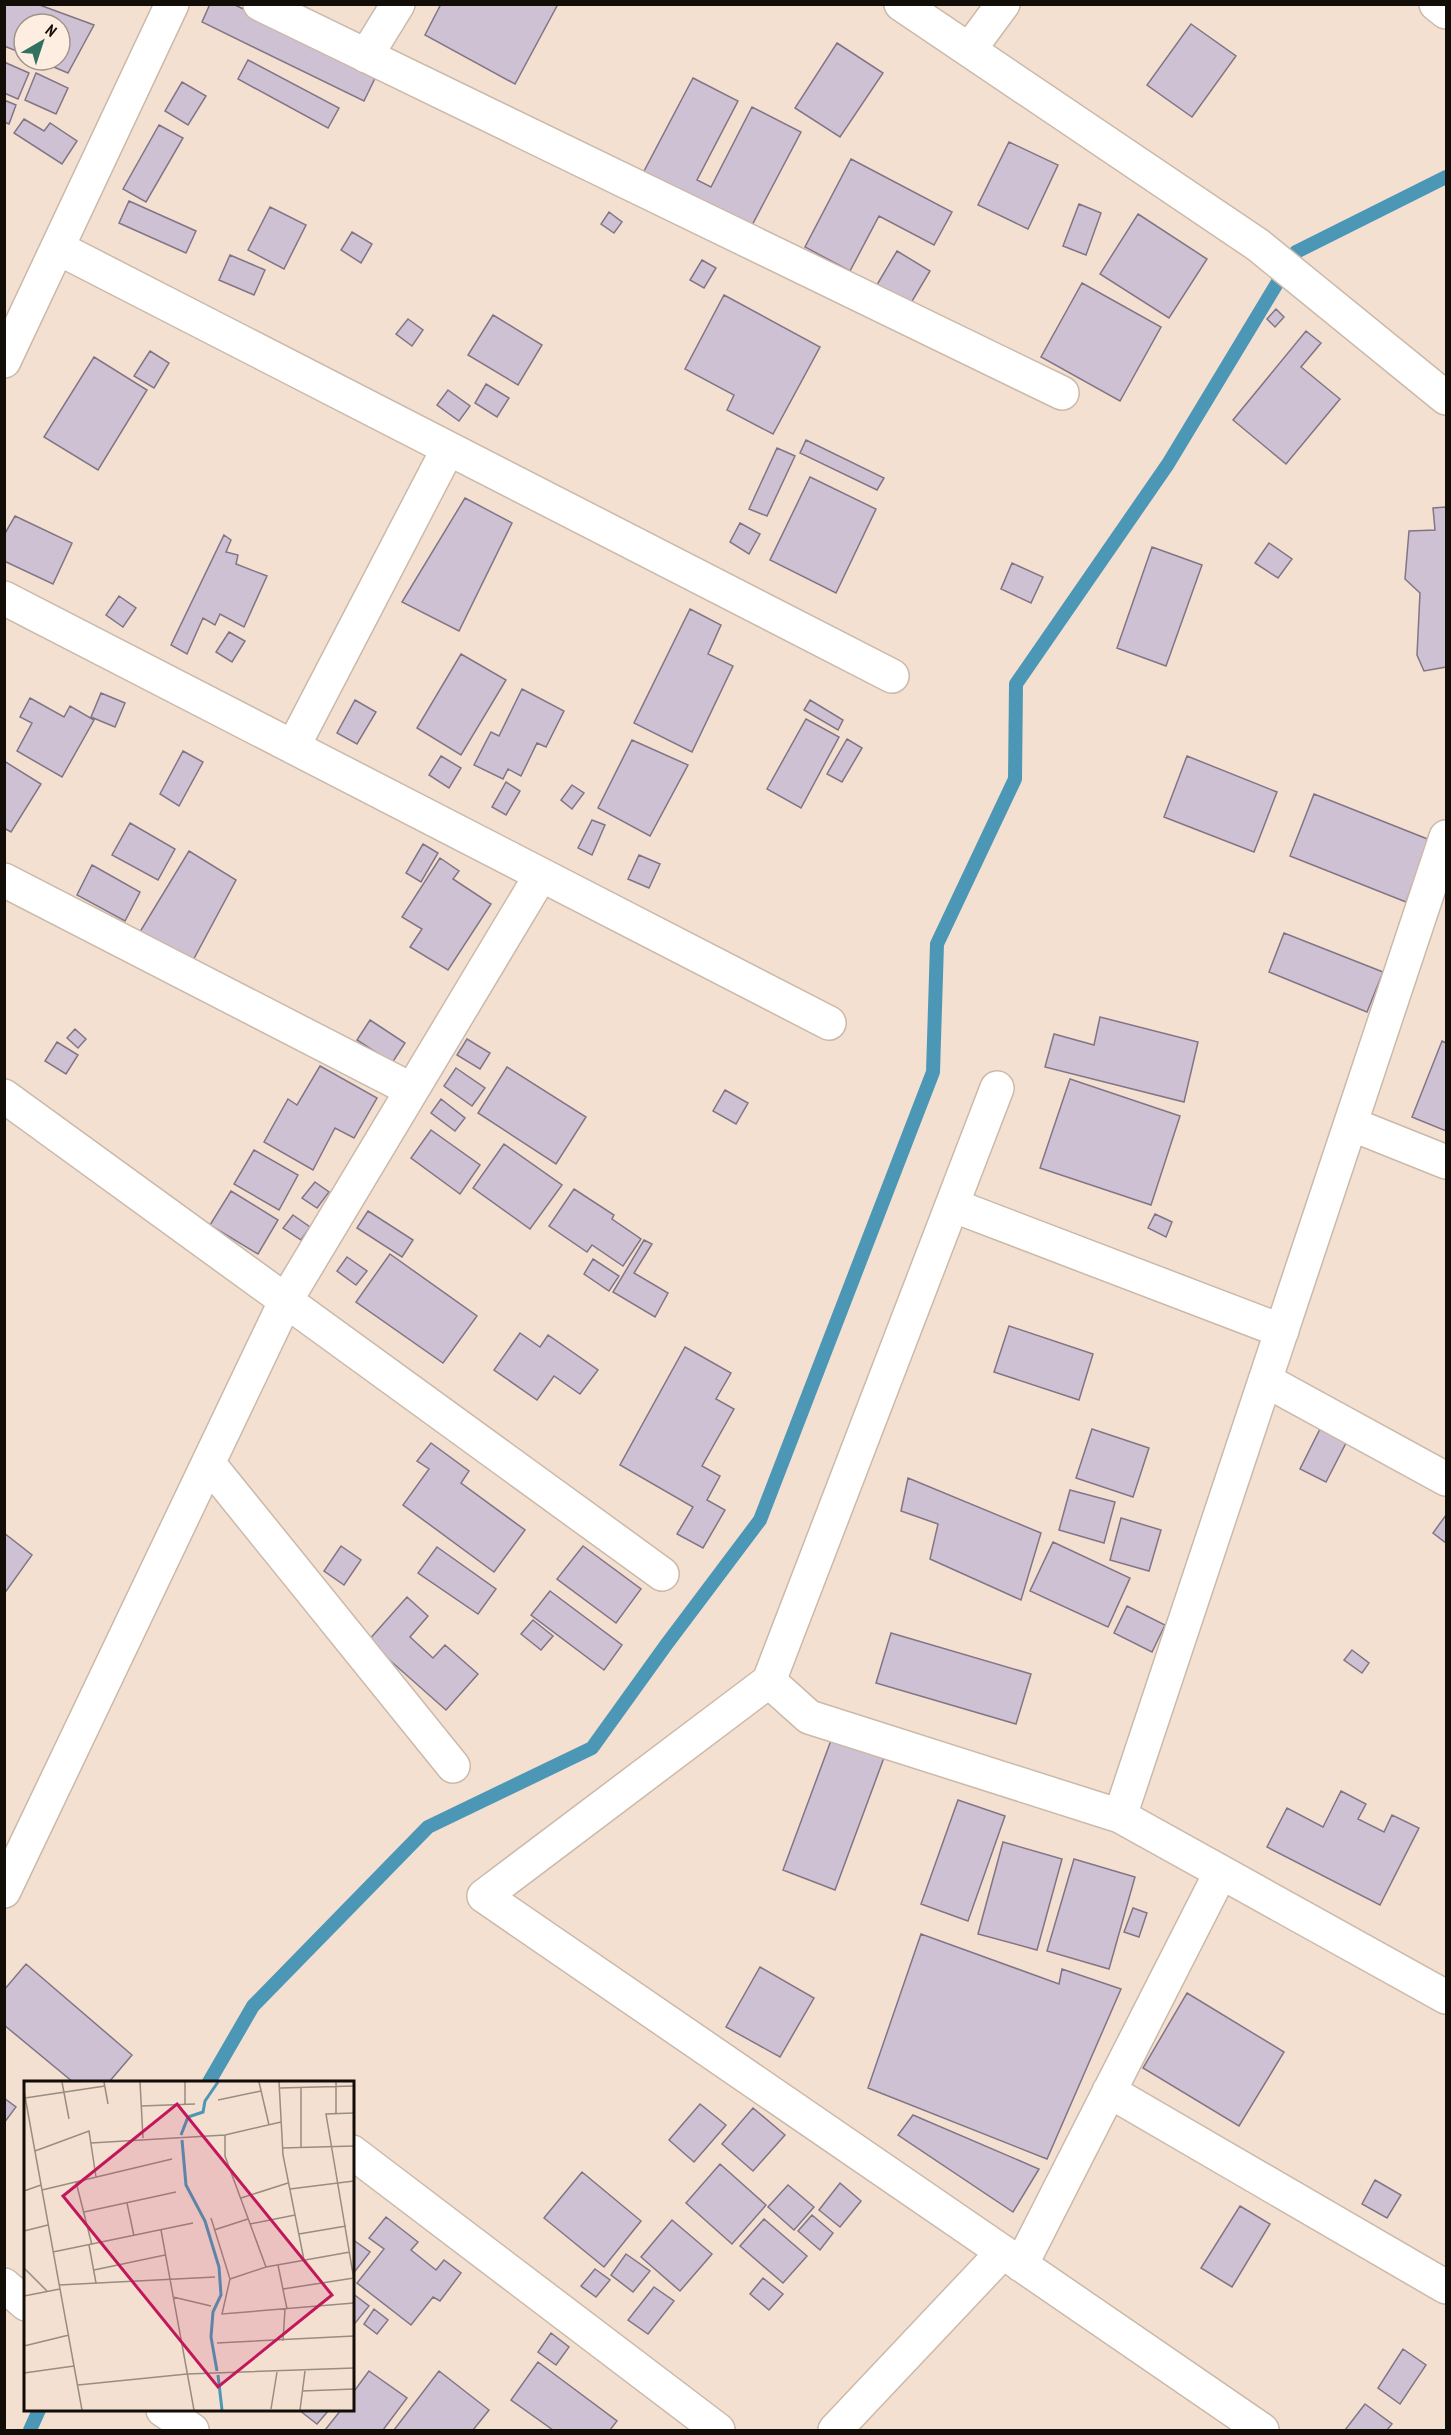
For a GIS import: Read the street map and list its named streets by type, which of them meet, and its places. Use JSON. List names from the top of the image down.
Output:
{
  "north": "top right"
}
